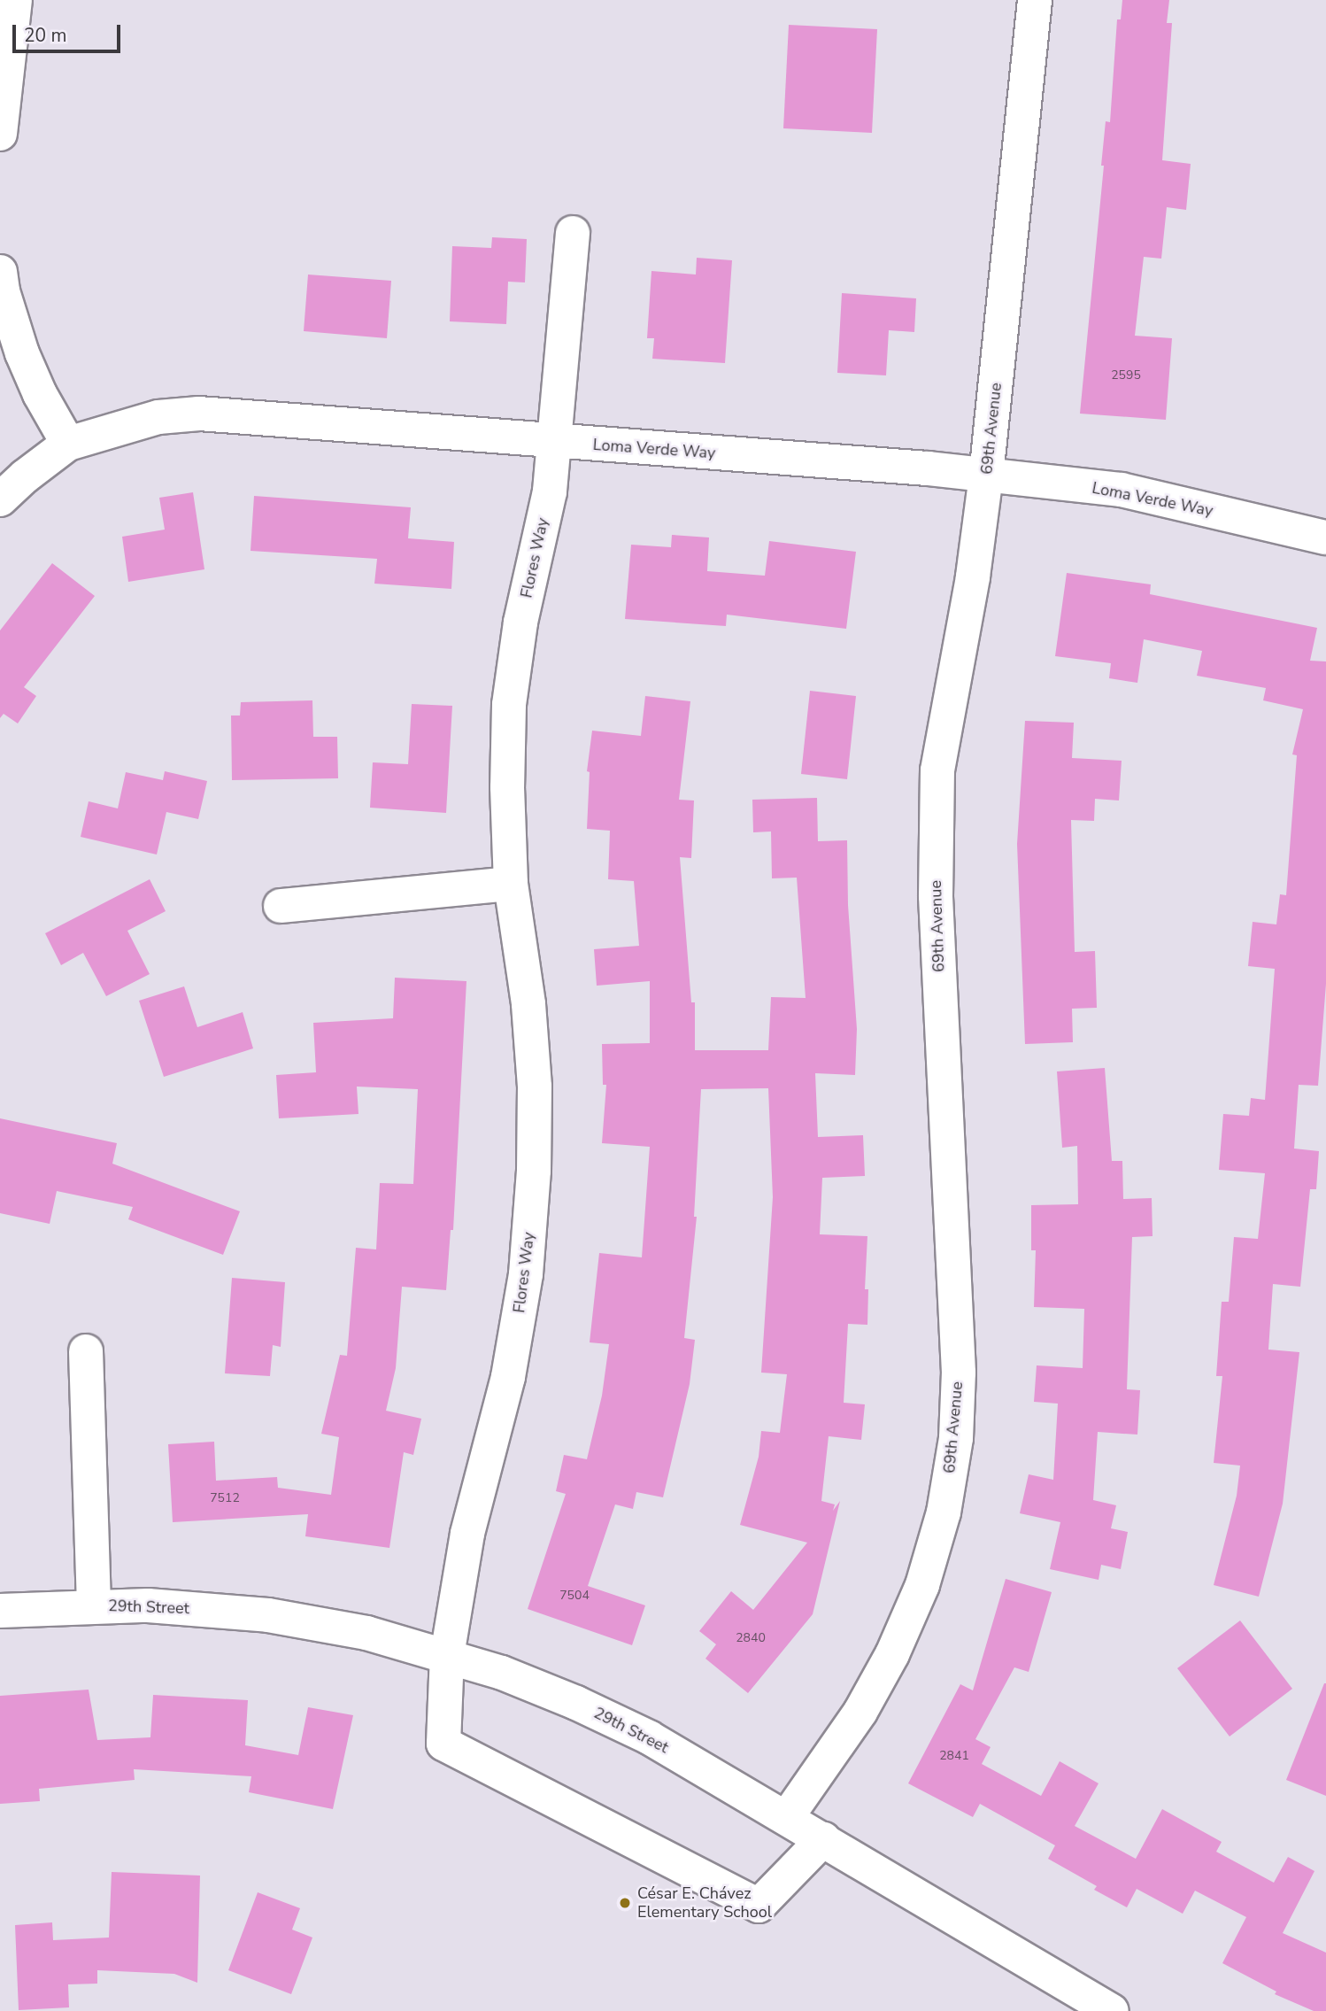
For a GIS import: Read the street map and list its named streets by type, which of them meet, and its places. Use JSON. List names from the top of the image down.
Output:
{
  "streets": {
    "street": [
      "69th Avenue",
      "Loma Verde Way",
      "Flores Way",
      "29th Street"
    ]
  },
  "crossings": [
    ["69th Avenue", "Loma Verde Way"],
    ["69th Avenue", "29th Street"],
    ["Loma Verde Way", "Flores Way"],
    ["Flores Way", "29th Street"]
  ],
  "places": ["César E. Chávez Elementary School"],
  "house_numbers": [
    "2595",
    "7512",
    "7504",
    "2840",
    "2841"
  ],
  "scale_bar": "20 m"
}
